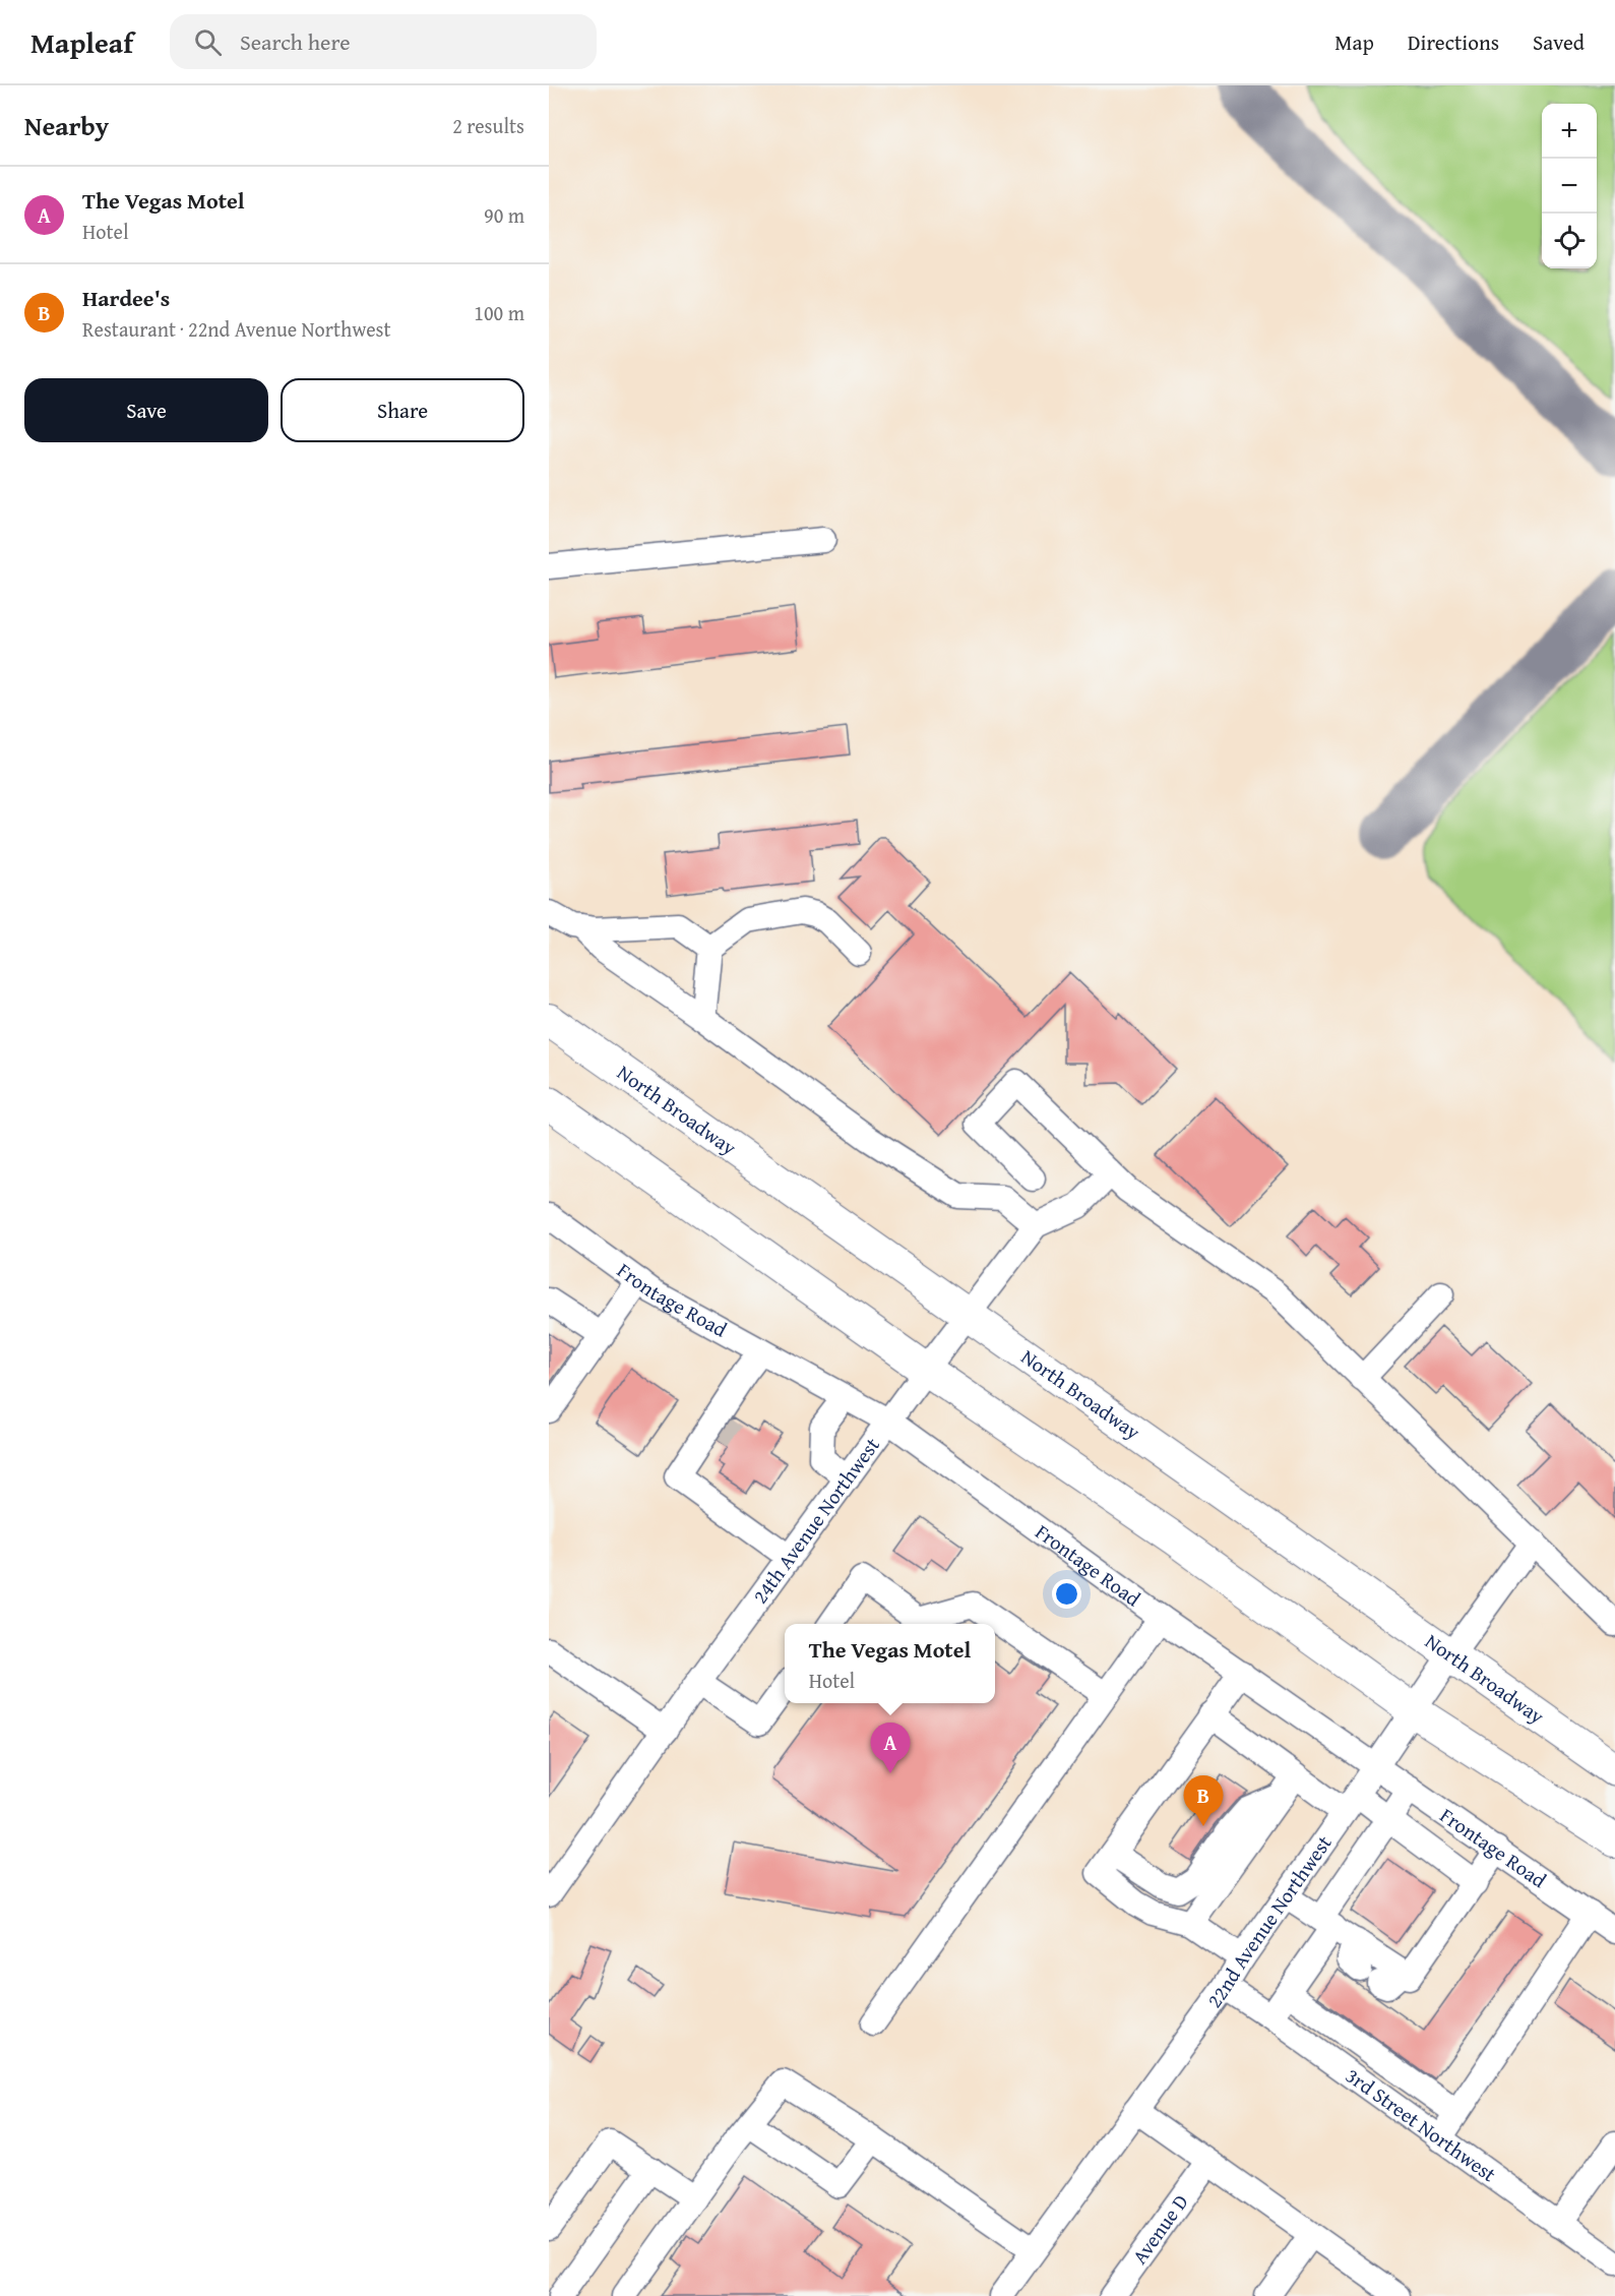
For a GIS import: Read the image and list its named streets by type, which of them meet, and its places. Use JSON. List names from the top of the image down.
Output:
{
  "streets": {
    "main road": ["North Broadway"],
    "street": [
      "Frontage Road",
      "24th Avenue Northwest",
      "22nd Avenue Northwest",
      "3rd Street Northwest",
      "Avenue D"
    ]
  },
  "crossings": [
    ["North Broadway", "24th Avenue Northwest"],
    ["North Broadway", "22nd Avenue Northwest"],
    ["Frontage Road", "24th Avenue Northwest"],
    ["Frontage Road", "22nd Avenue Northwest"],
    ["22nd Avenue Northwest", "3rd Street Northwest"]
  ],
  "page": {
    "header": "Mapleaf",
    "search": "Search here",
    "nav": ["Map", "Directions", "Saved"],
    "heading": ["Nearby", "2 results"],
    "map_buttons": ["+", "−"],
    "list": [
      {
        "mark": "A",
        "name": "The Vegas Motel",
        "note": "Hotel",
        "value": "90 m"
      },
      {
        "mark": "B",
        "name": "Hardee's",
        "note": "Restaurant · 22nd Avenue Northwest",
        "value": "100 m"
      }
    ],
    "buttons": ["Save", "Share"],
    "popup": ["The Vegas Motel", "Hotel"],
    "pins": ["A", "B"]
  }
}
